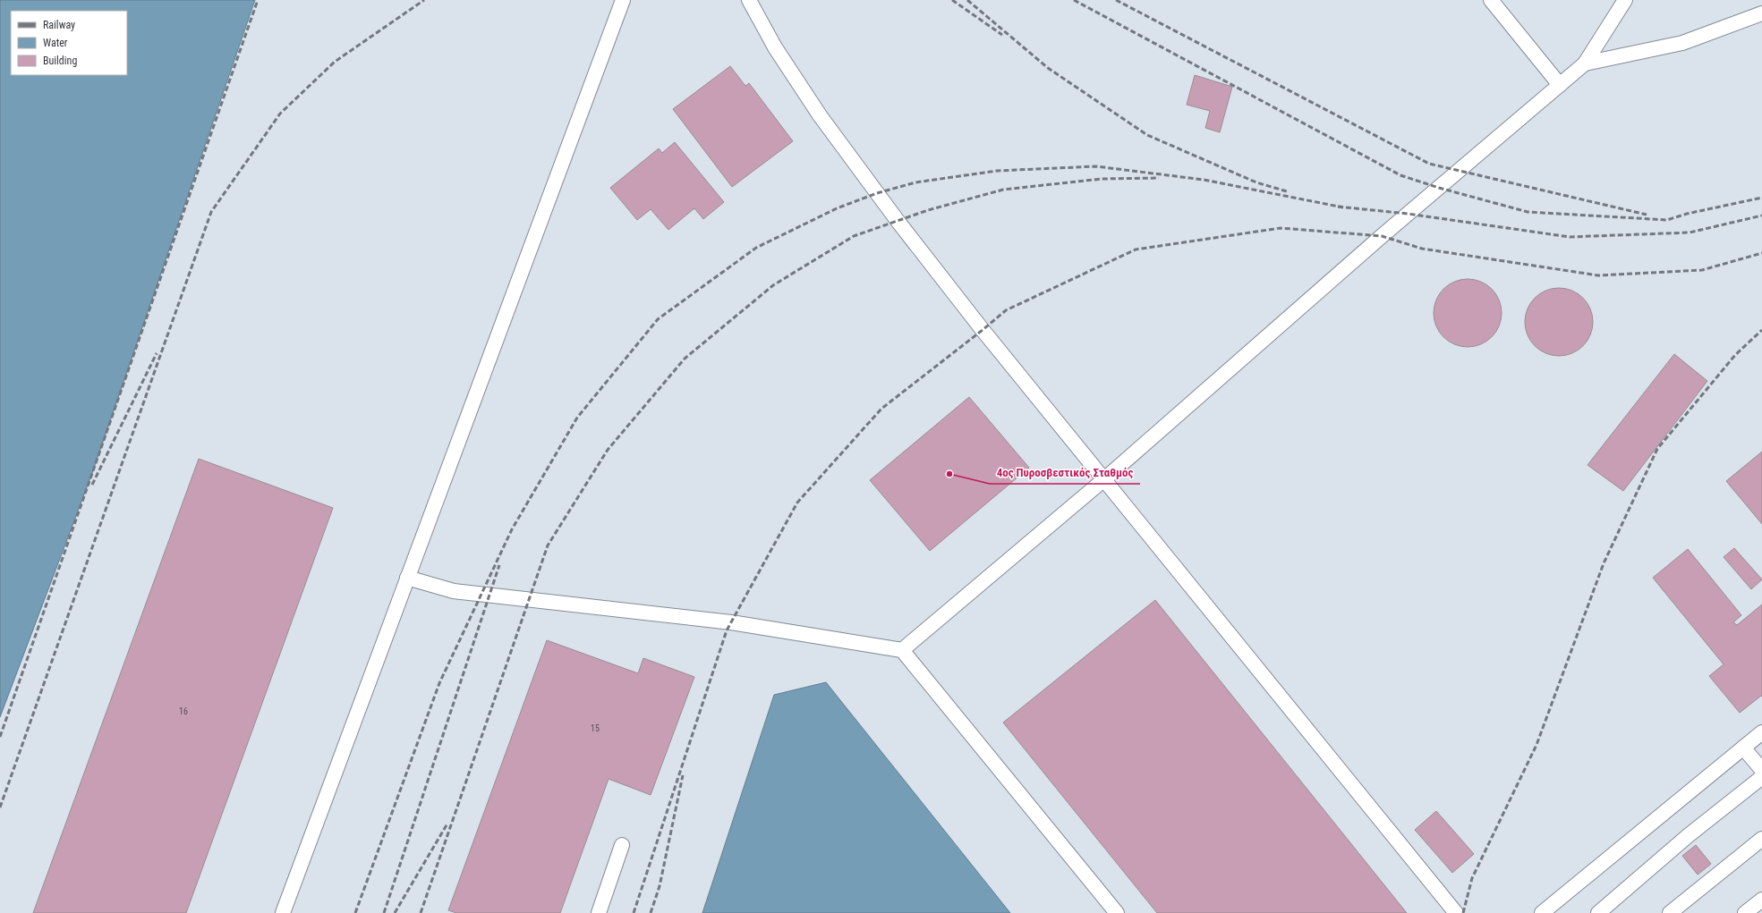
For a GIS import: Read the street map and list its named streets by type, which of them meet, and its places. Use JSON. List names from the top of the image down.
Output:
{
  "places": ["4ος Πυροσβεστικός Σταθμός"],
  "house_numbers": ["16", "15"],
  "legend": ["Railway", "Water", "Building"]
}
